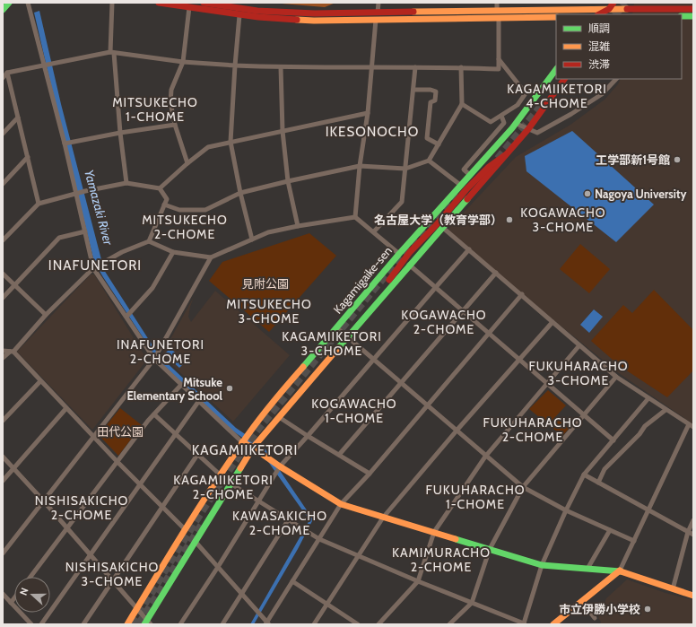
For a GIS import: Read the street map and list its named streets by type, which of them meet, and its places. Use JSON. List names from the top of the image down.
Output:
{
  "streets": {
    "main road": ["Kagamigaike-sen"]
  },
  "districts": [
    "KAGAMIIKETORI 4-CHOME",
    "MITSUKECHO 1-CHOME",
    "IKESONOCHO",
    "KOGAWACHO 3-CHOME",
    "MITSUKECHO 2-CHOME",
    "INAFUNETORI",
    "MITSUKECHO 3-CHOME",
    "KOGAWACHO 2-CHOME",
    "KAGAMIIKETORI 3-CHOME",
    "INAFUNETORI 2-CHOME",
    "FUKUHARACHO 3-CHOME",
    "KOGAWACHO 1-CHOME",
    "FUKUHARACHO 2-CHOME",
    "KAGAMIIKETORI",
    "KAGAMIIKETORI 2-CHOME",
    "FUKUHARACHO 1-CHOME",
    "NISHISAKICHO 2-CHOME",
    "KAWASAKICHO 2-CHOME",
    "KAMIMURACHO 2-CHOME",
    "NISHISAKICHO 3-CHOME"
  ],
  "water": ["Yamazaki River"],
  "parks": ["見附公園", "田代公園"],
  "places": [
    "工学部新1号館",
    "Nagoya University",
    "名古屋大学（教育学部）",
    "Mitsuke Elementary School",
    "市立伊勝小学校"
  ],
  "legend": ["順調", "混雑", "渋滞"],
  "north": "left"
}
